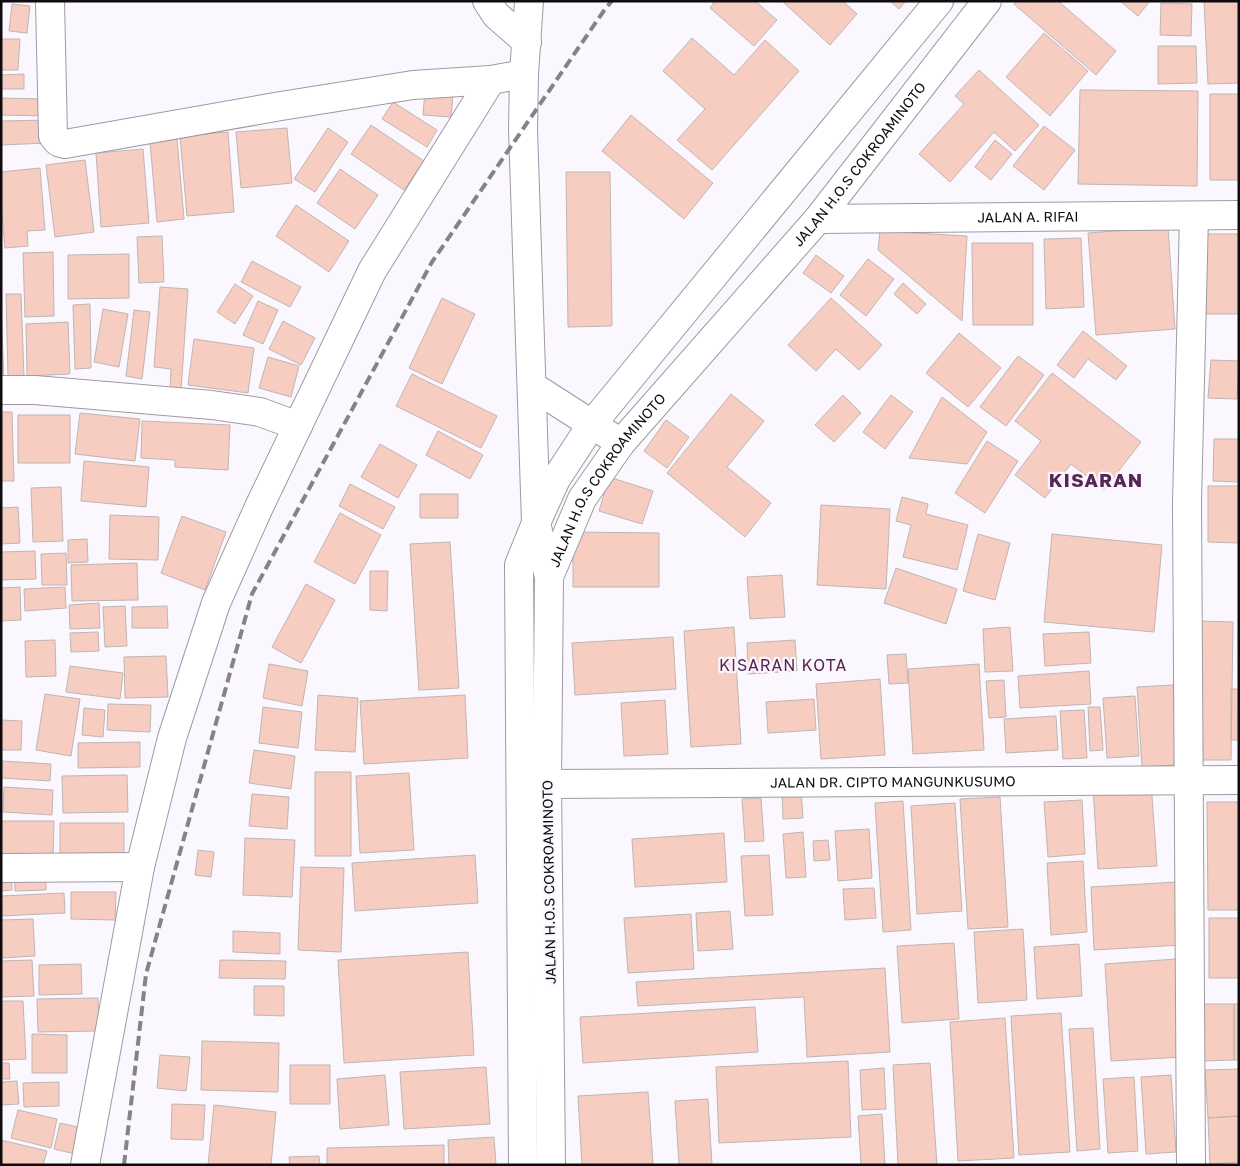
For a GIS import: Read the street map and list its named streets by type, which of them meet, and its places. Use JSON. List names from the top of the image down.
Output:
{
  "streets": {
    "street": ["JALAN H.O.S COKROAMINOTO", "JALAN A. RIFAI", "JALAN DR. CIPTO MANGUNKUSUMO"]
  },
  "crossings": [
    ["JALAN H.O.S COKROAMINOTO", "JALAN A. RIFAI"],
    ["JALAN H.O.S COKROAMINOTO", "JALAN DR. CIPTO MANGUNKUSUMO"]
  ],
  "districts": ["KISARAN", "KISARAN KOTA"]
}
